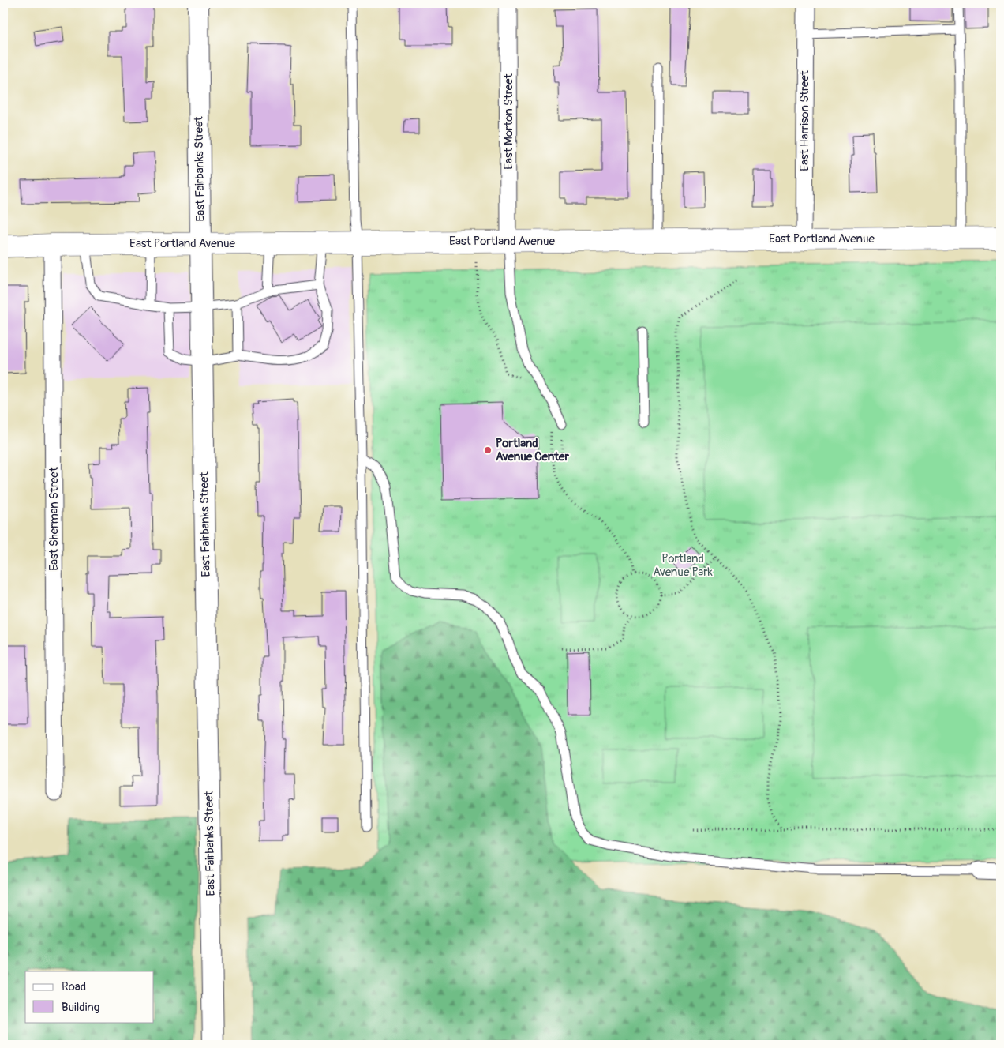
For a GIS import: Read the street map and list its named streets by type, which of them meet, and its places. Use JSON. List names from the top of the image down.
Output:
{
  "streets": {
    "main road": ["East Portland Avenue"],
    "street": [
      "East Harrison Street",
      "East Morton Street",
      "East Fairbanks Street",
      "East Sherman Street"
    ]
  },
  "crossings": [
    ["East Harrison Street", "East Portland Avenue"],
    ["East Morton Street", "East Portland Avenue"],
    ["East Fairbanks Street", "East Portland Avenue"],
    ["East Portland Avenue", "East Sherman Street"]
  ],
  "parks": ["Portland Avenue Park"],
  "places": ["Portland Avenue Center"],
  "legend": ["Road", "Building"]
}
